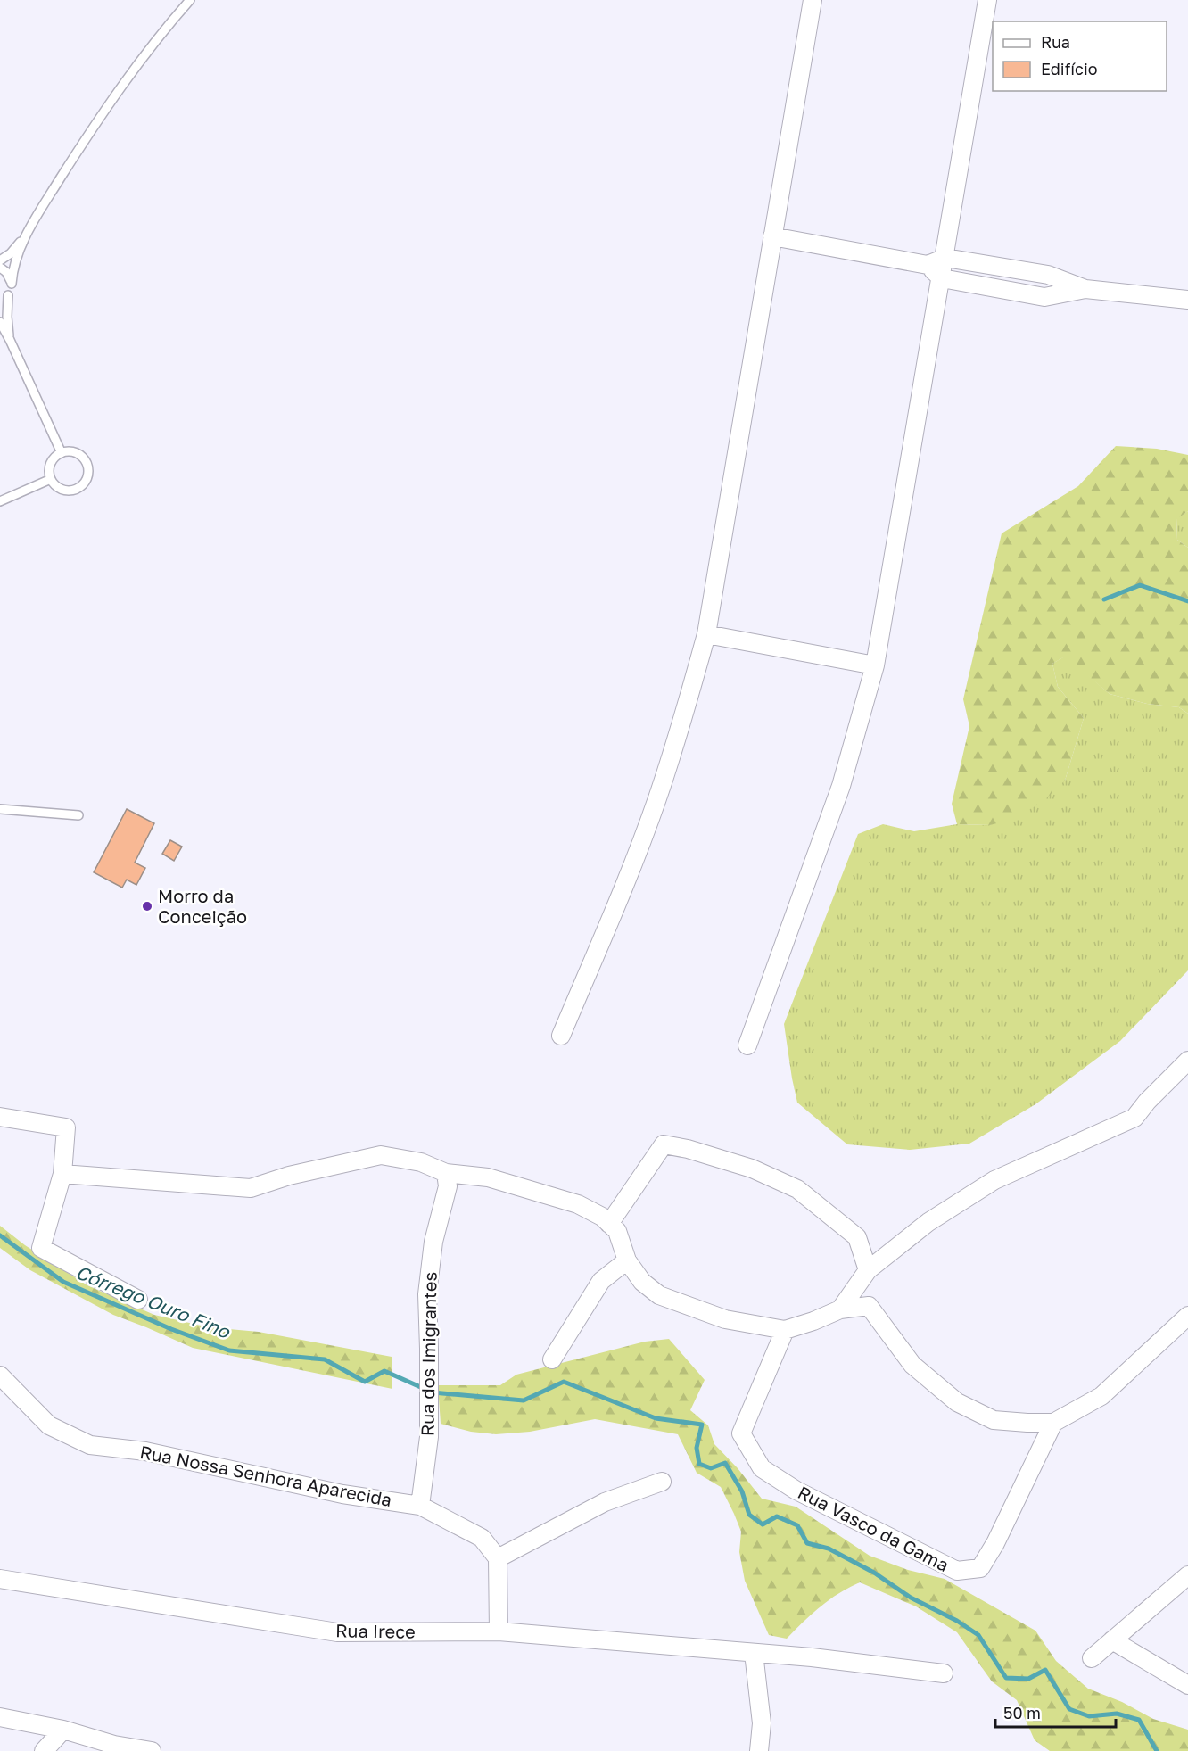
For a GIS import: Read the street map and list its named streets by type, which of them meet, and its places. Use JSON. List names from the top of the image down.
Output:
{
  "streets": {
    "street": [
      "Rua dos Imigrantes",
      "Rua Nossa Senhora Aparecida",
      "Rua Vasco da Gama",
      "Rua Irece"
    ]
  },
  "crossings": [
    ["Rua dos Imigrantes", "Rua Nossa Senhora Aparecida"]
  ],
  "water": ["Córrego Ouro Fino"],
  "places": ["Morro da Conceição"],
  "legend": ["Rua", "Edifício"],
  "scale_bar": "50 m"
}
